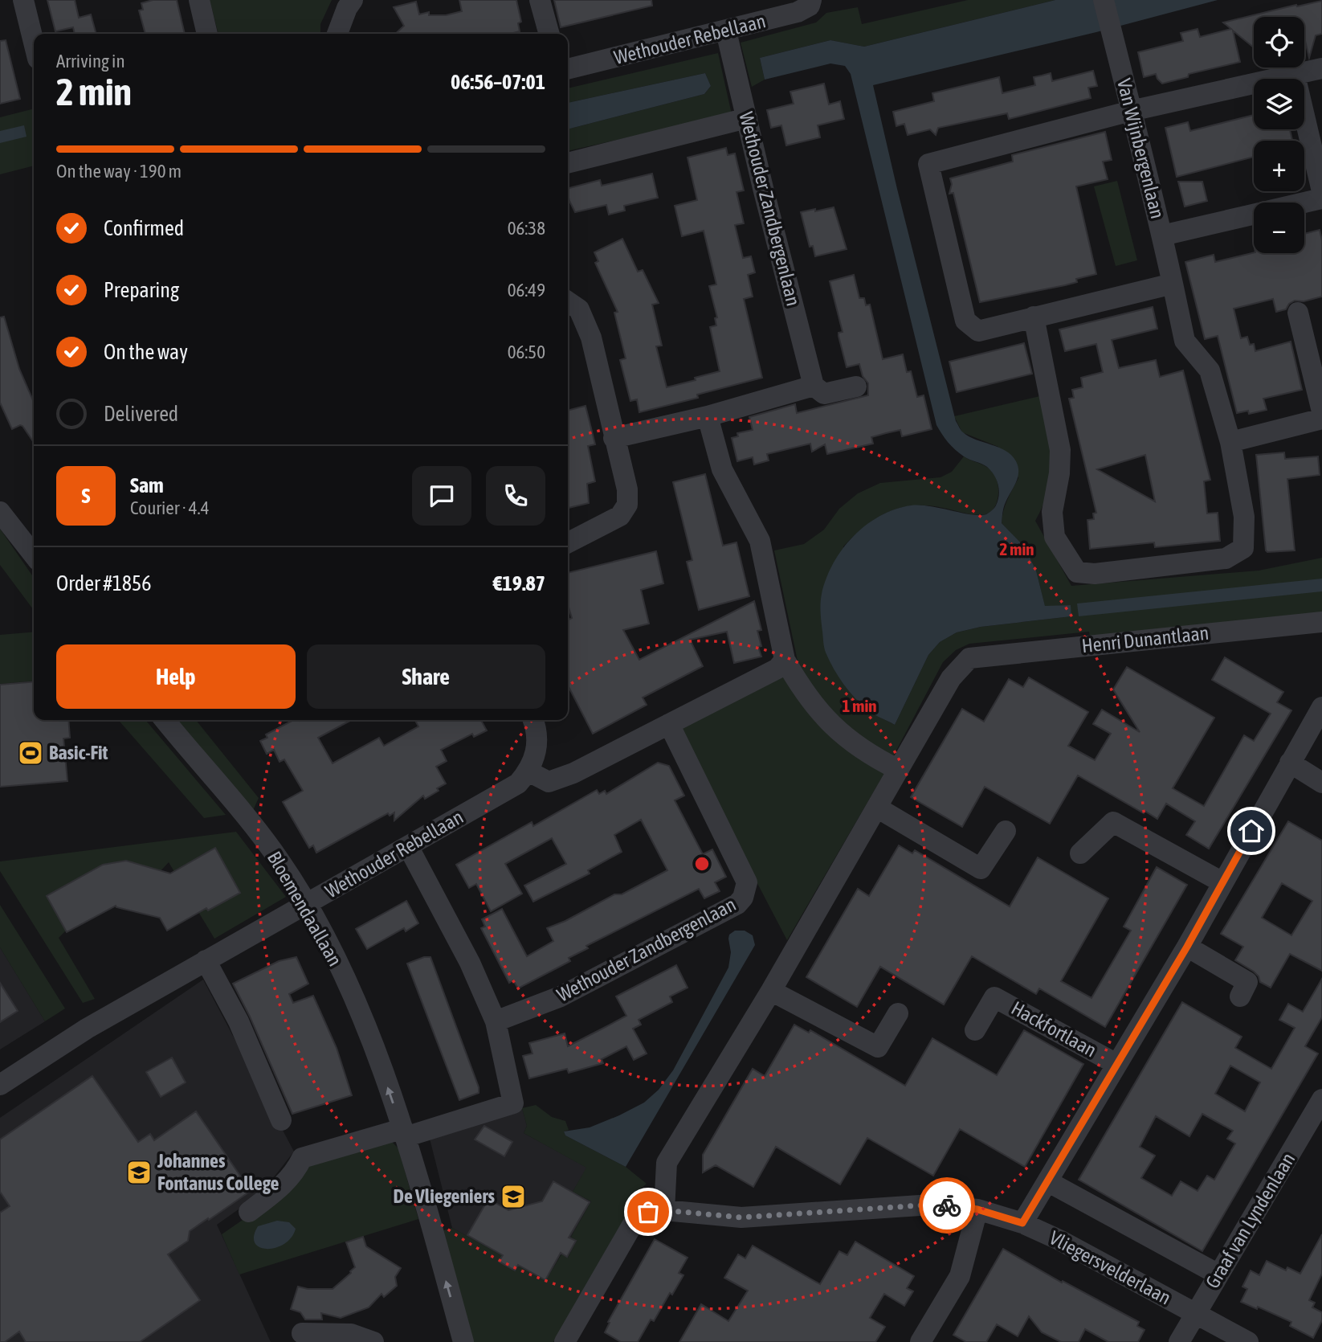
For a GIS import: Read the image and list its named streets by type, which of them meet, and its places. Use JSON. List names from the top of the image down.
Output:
{
  "streets": {
    "street": [
      "Wethouder Rebellaan",
      "Van Wijnbergenlaan",
      "Wethouder Zandbergenlaan",
      "Henri Dunantlaan",
      "Bloemendaallaan",
      "Hackfortlaan",
      "Graaf van Lyndenlaan",
      "Vliegersvelderlaan"
    ]
  },
  "crossings": [
    ["Wethouder Rebellaan", "Wethouder Zandbergenlaan"],
    ["Wethouder Rebellaan", "Bloemendaallaan"],
    ["Hackfortlaan", "Vliegersvelderlaan"],
    ["Graaf van Lyndenlaan", "Vliegersvelderlaan"]
  ],
  "places": {
    "sports": ["Basic-Fit"],
    "school or university": ["Johannes Fontanus College", "De Vliegeniers"]
  },
  "page": {
    "map_buttons": ["+", "−"],
    "heading": ["2 min", "Arriving in", "06:56–07:01"],
    "panel": [
      "Sam",
      "Courier · 4.4",
      "Order #1856",
      "€19.87"
    ],
    "bar": "On the way · 190 m",
    "list": [
      ["Confirmed", "06:38"],
      ["Preparing", "06:49"],
      ["On the way", "06:50"],
      "Delivered"
    ],
    "round": "S",
    "buttons": ["Help", "Share"]
  },
  "rings": ["2 min", "1 min"]
}
